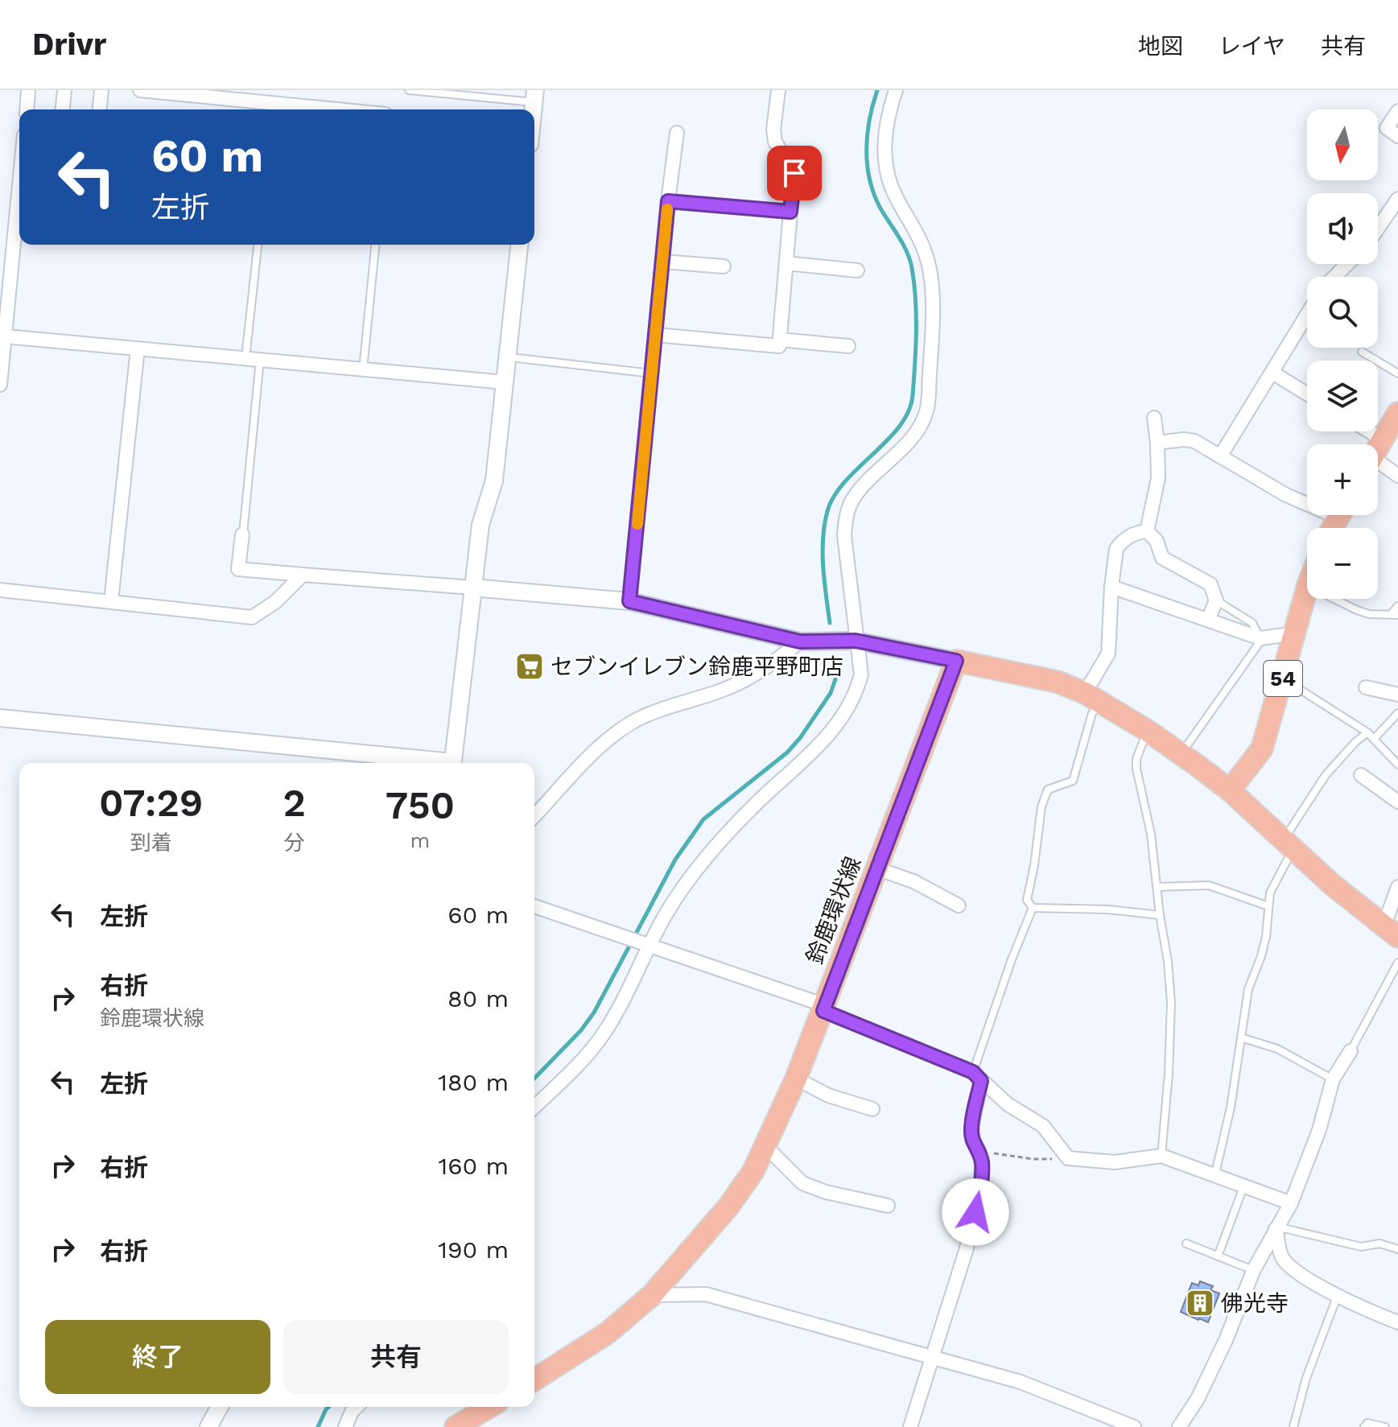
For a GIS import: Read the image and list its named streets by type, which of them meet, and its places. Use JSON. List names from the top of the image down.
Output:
{
  "streets": {
    "main road": ["54", "鈴鹿環状線"]
  },
  "places": {
    "supermarket": ["セブンイレブン鈴鹿平野町店"],
    "building": ["佛光寺"]
  },
  "north": "bottom",
  "page": {
    "header": "Drivr",
    "nav": ["地図", "レイヤ", "共有"],
    "map_buttons": ["+", "−"],
    "turn": ["60 m", "左折"],
    "eta": [
      "07:29",
      "到着",
      "2",
      "分",
      "750",
      "m"
    ],
    "list": [
      {
        "name": "左折",
        "value": "60 m"
      },
      {
        "name": "右折",
        "note": "鈴鹿環状線",
        "value": "80 m"
      },
      {
        "name": "左折",
        "value": "180 m"
      },
      {
        "name": "右折",
        "value": "160 m"
      },
      {
        "name": "右折",
        "value": "190 m"
      }
    ],
    "buttons": ["終了", "共有"]
  }
}
